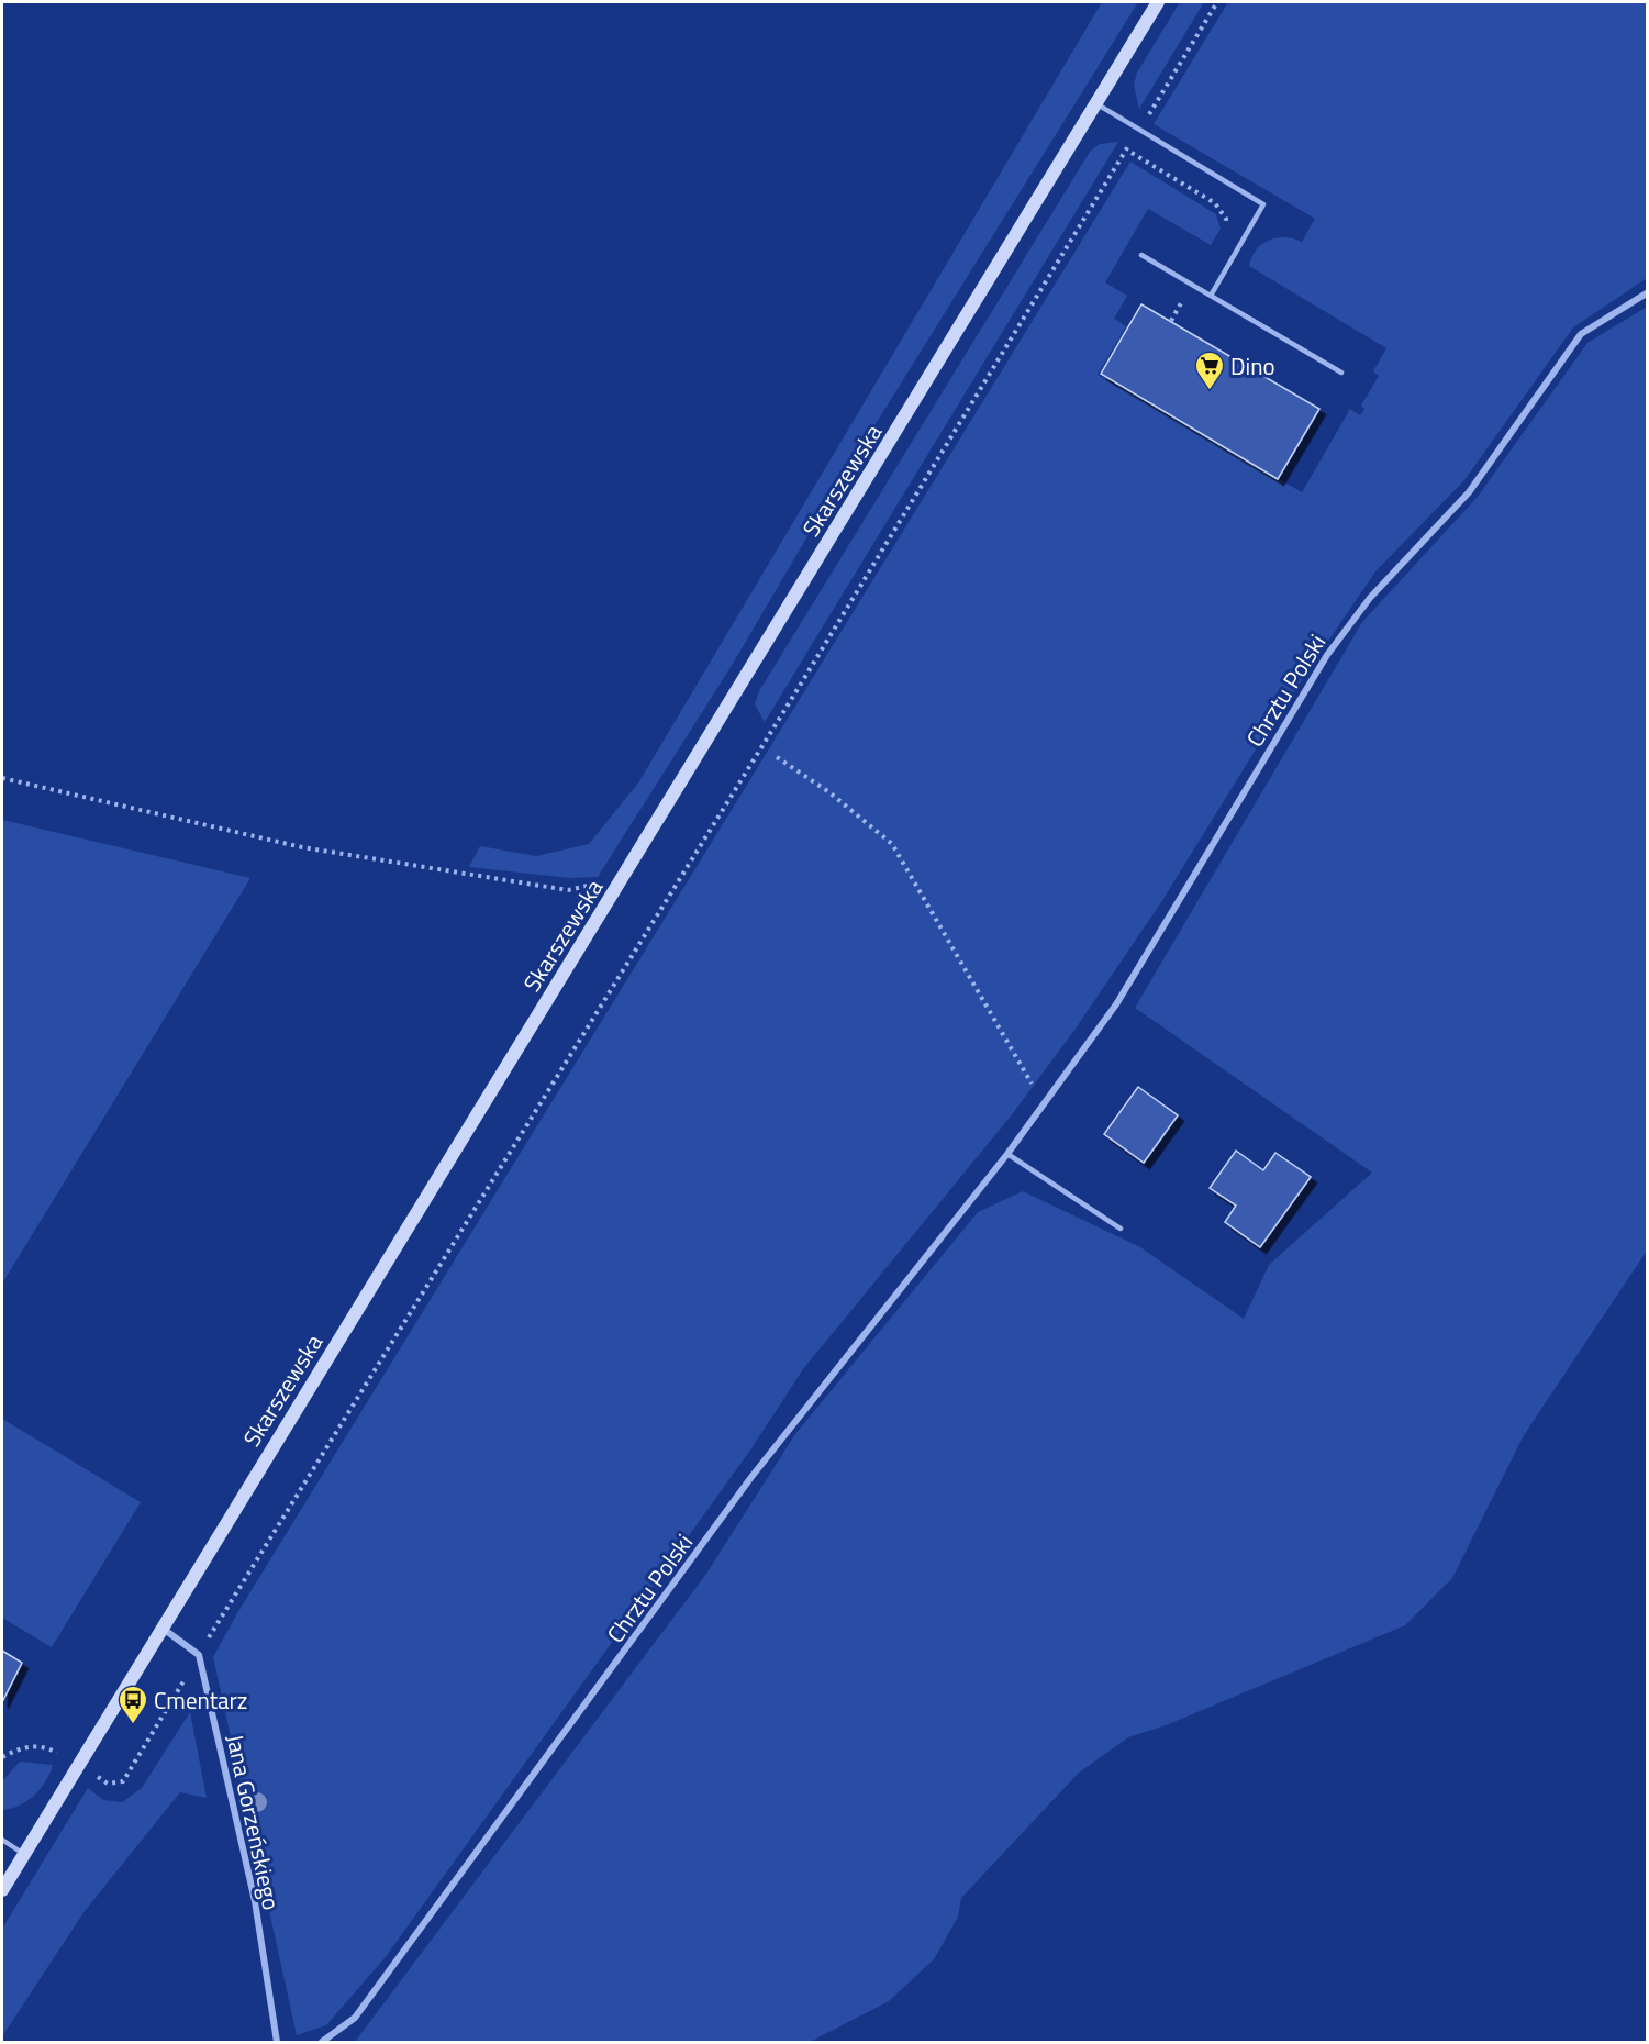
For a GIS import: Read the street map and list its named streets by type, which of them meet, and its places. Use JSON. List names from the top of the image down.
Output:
{
  "streets": {
    "main road": ["Skarszewska"],
    "street": ["Chrztu Polski", "Jana Gorzeńskiego"]
  },
  "places": {
    "supermarket": ["Dino"],
    "bus stop": ["Cmentarz"]
  }
}
